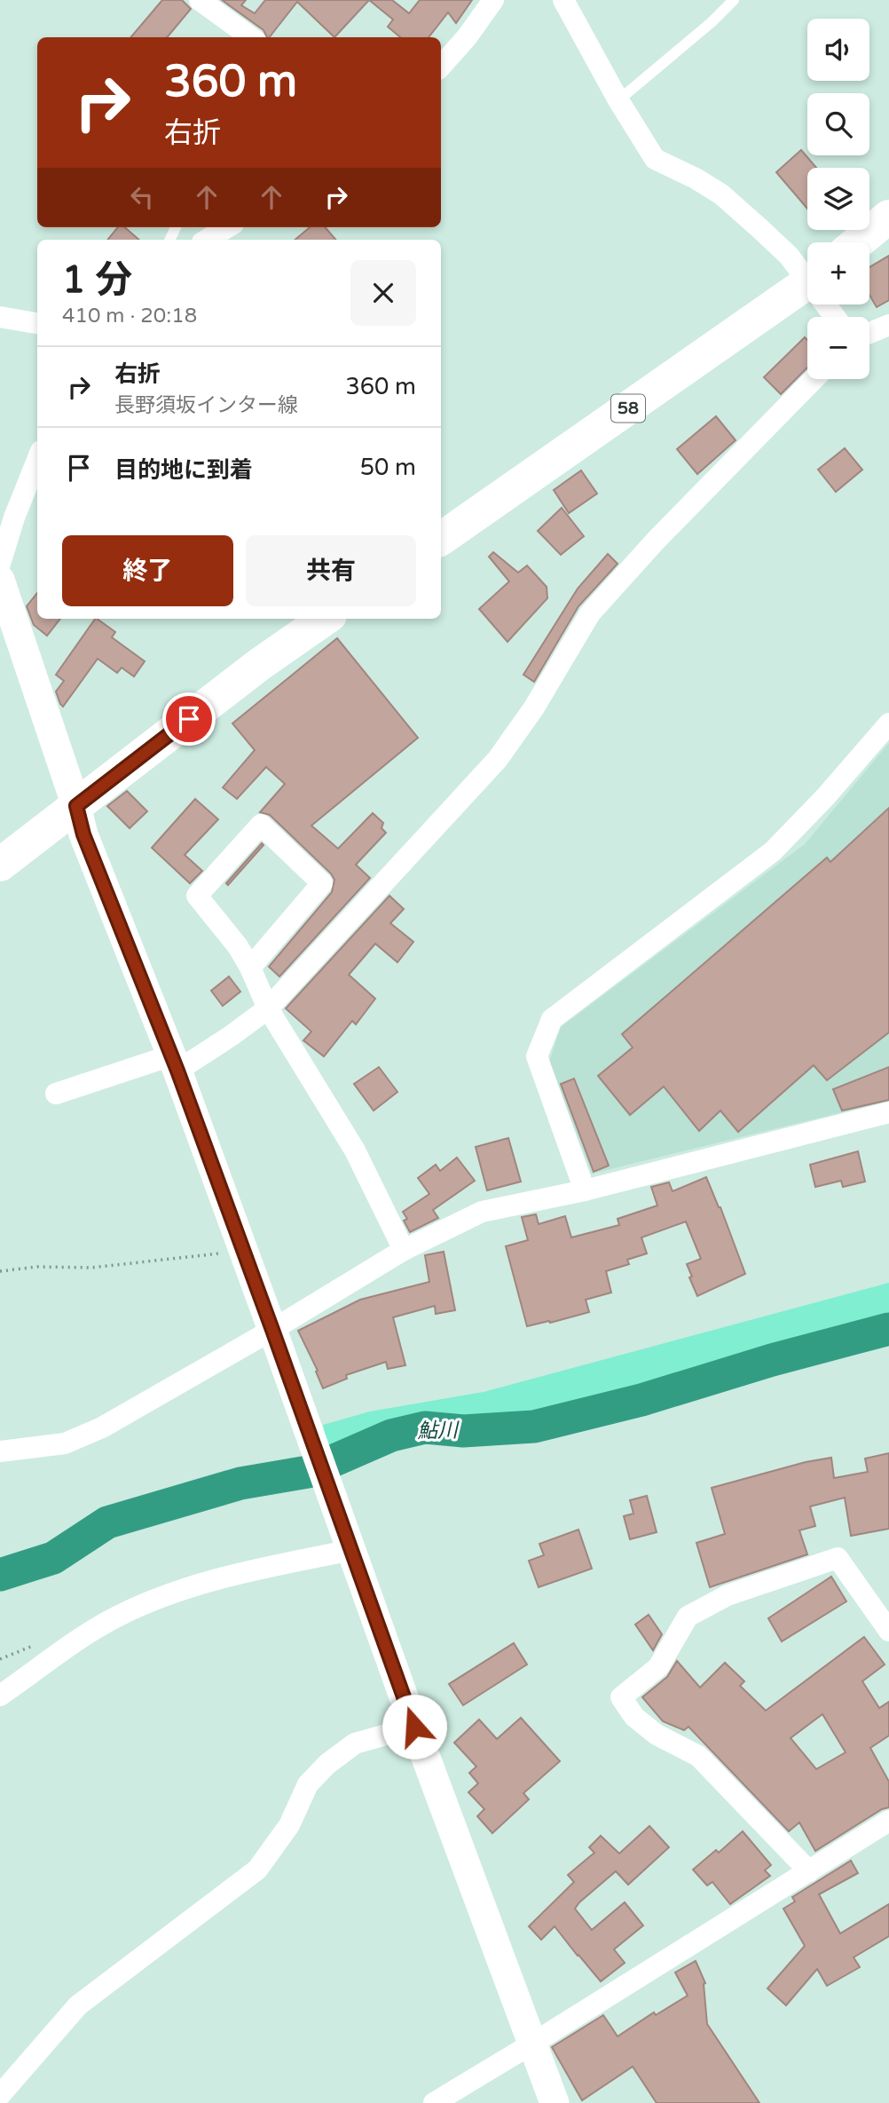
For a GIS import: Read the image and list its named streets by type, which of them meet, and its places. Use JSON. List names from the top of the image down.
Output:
{
  "streets": {
    "main road": ["58"]
  },
  "water": ["鮎川"],
  "page": {
    "map_buttons": ["+", "−"],
    "turn": ["360 m", "右折"],
    "heading": ["1 分", "410 m · 20:18"],
    "list": [
      {
        "name": "右折",
        "note": "長野須坂インター線",
        "value": "360 m"
      },
      {
        "name": "目的地に到着",
        "value": "50 m"
      }
    ],
    "buttons": ["終了", "共有"]
  }
}
